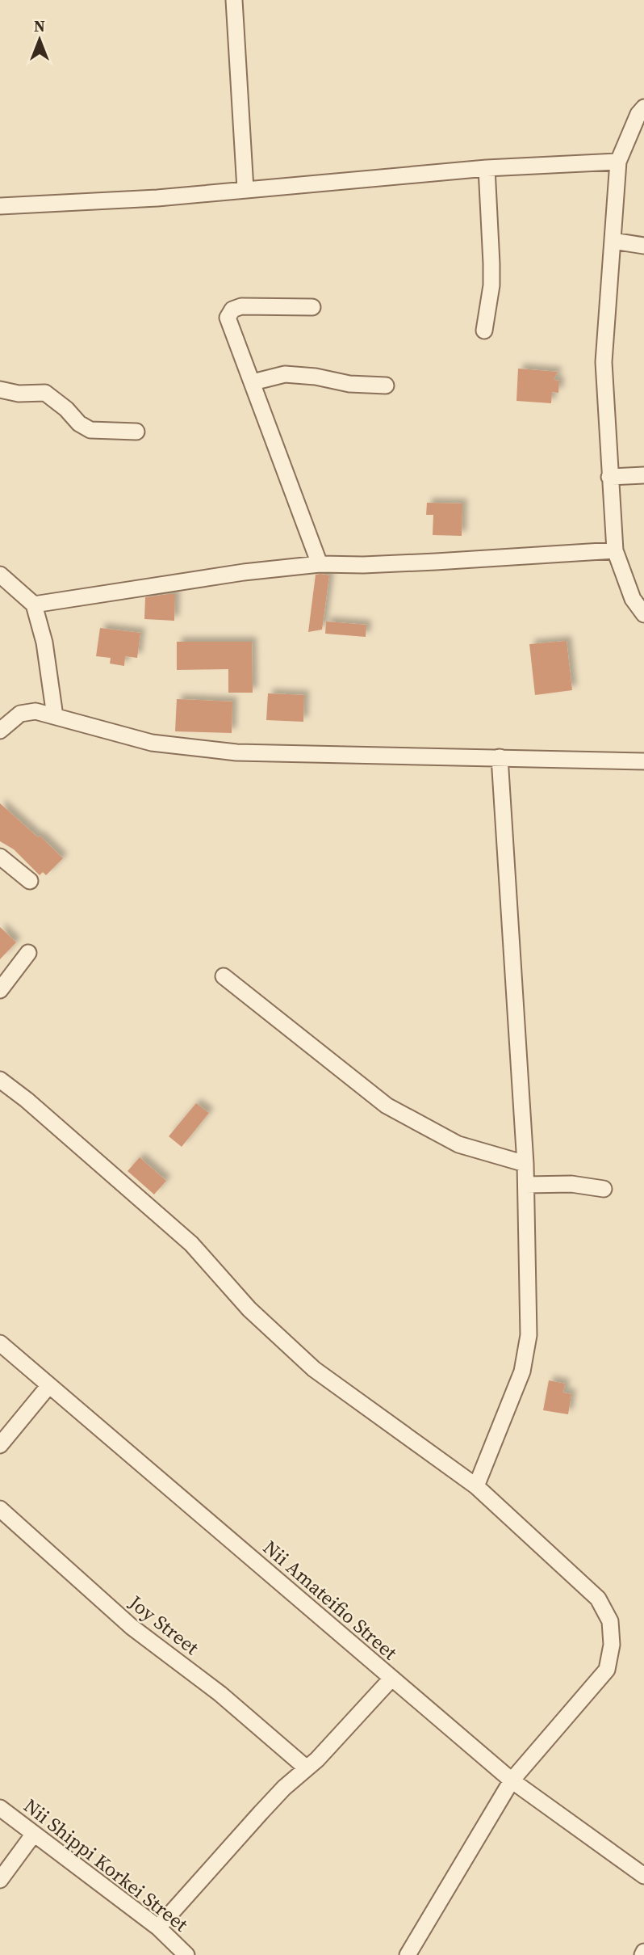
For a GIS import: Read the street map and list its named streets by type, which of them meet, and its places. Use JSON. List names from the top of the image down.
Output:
{
  "streets": {
    "street": ["Nii Amateifio Street", "Joy Street", "Nii Shippi Korkei Street"]
  },
  "north": "top"
}
